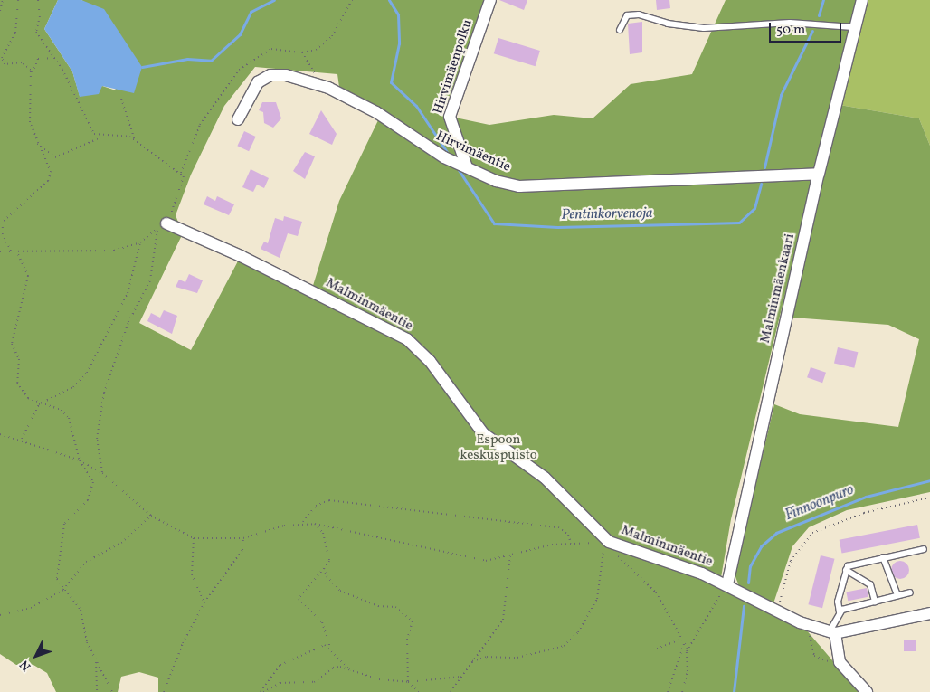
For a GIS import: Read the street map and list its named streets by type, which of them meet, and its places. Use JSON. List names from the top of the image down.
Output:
{
  "streets": {
    "street": [
      "Hirvimäenpolku",
      "Hirvimäentie",
      "Malminmäenkaari",
      "Malminmäentie"
    ]
  },
  "crossings": [
    ["Hirvimäenpolku", "Hirvimäentie"],
    ["Hirvimäentie", "Malminmäenkaari"],
    ["Malminmäenkaari", "Malminmäentie"]
  ],
  "water": ["Pentinkorvenoja", "Finnoonpuro"],
  "parks": ["Espoon keskuspuisto"],
  "scale_bar": "50 m",
  "north": "bottom left"
}
